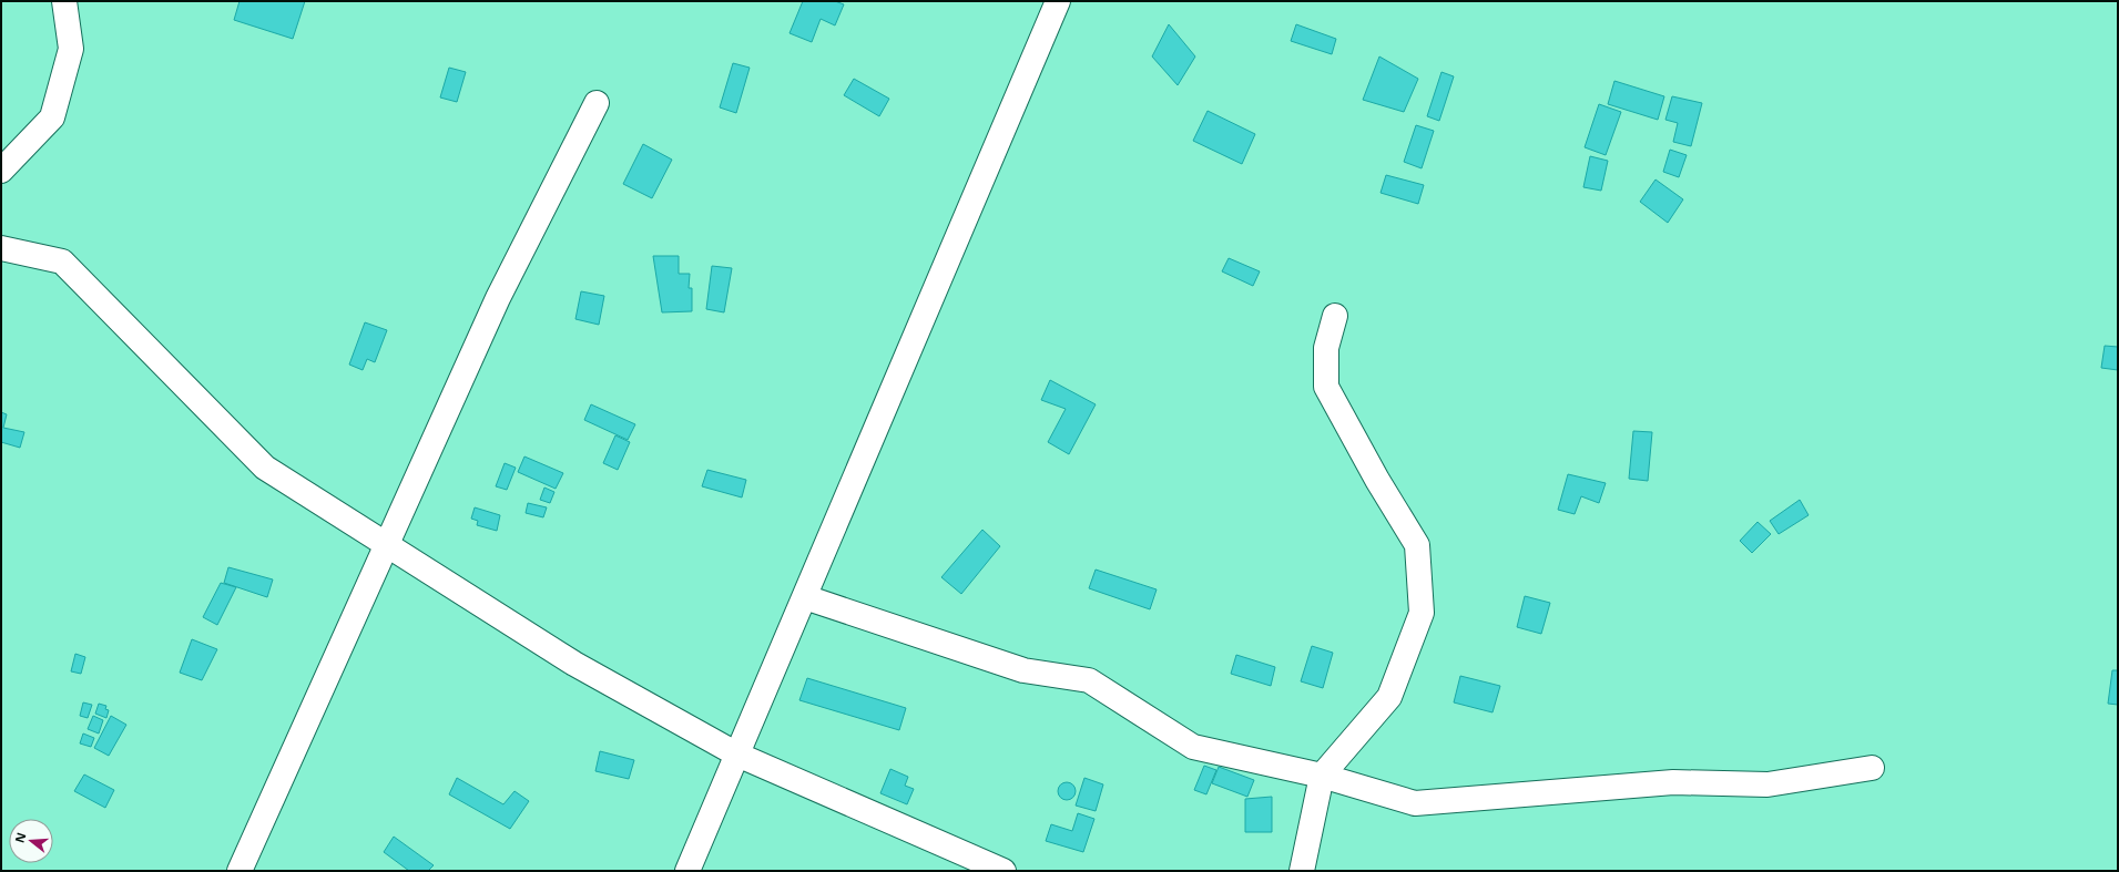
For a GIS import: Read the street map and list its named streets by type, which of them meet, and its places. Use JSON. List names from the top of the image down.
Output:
{
  "north": "left"
}
